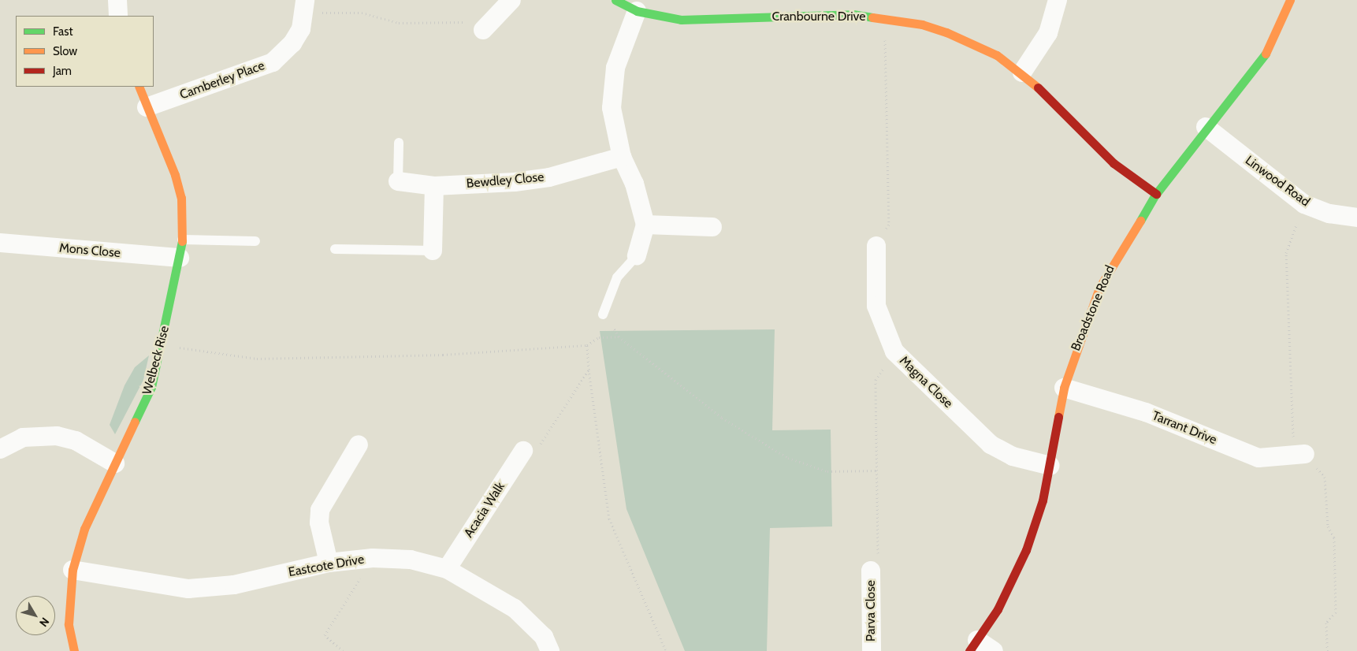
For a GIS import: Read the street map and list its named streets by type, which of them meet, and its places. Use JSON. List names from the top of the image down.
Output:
{
  "streets": {
    "street": [
      "Cranbourne Drive",
      "Camberley Place",
      "Bewdley Close",
      "Linwood Road",
      "Mons Close",
      "Broadstone Road",
      "Welbeck Rise",
      "Magna Close",
      "Tarrant Drive",
      "Acacia Walk",
      "Eastcote Drive",
      "Parva Close"
    ]
  },
  "crossings": [
    ["Cranbourne Drive", "Broadstone Road"],
    ["Camberley Place", "Welbeck Rise"],
    ["Linwood Road", "Broadstone Road"],
    ["Mons Close", "Welbeck Rise"],
    ["Broadstone Road", "Magna Close"],
    ["Broadstone Road", "Tarrant Drive"],
    ["Welbeck Rise", "Eastcote Drive"],
    ["Acacia Walk", "Eastcote Drive"]
  ],
  "legend": ["Fast", "Slow", "Jam"],
  "north": "bottom right"
}
